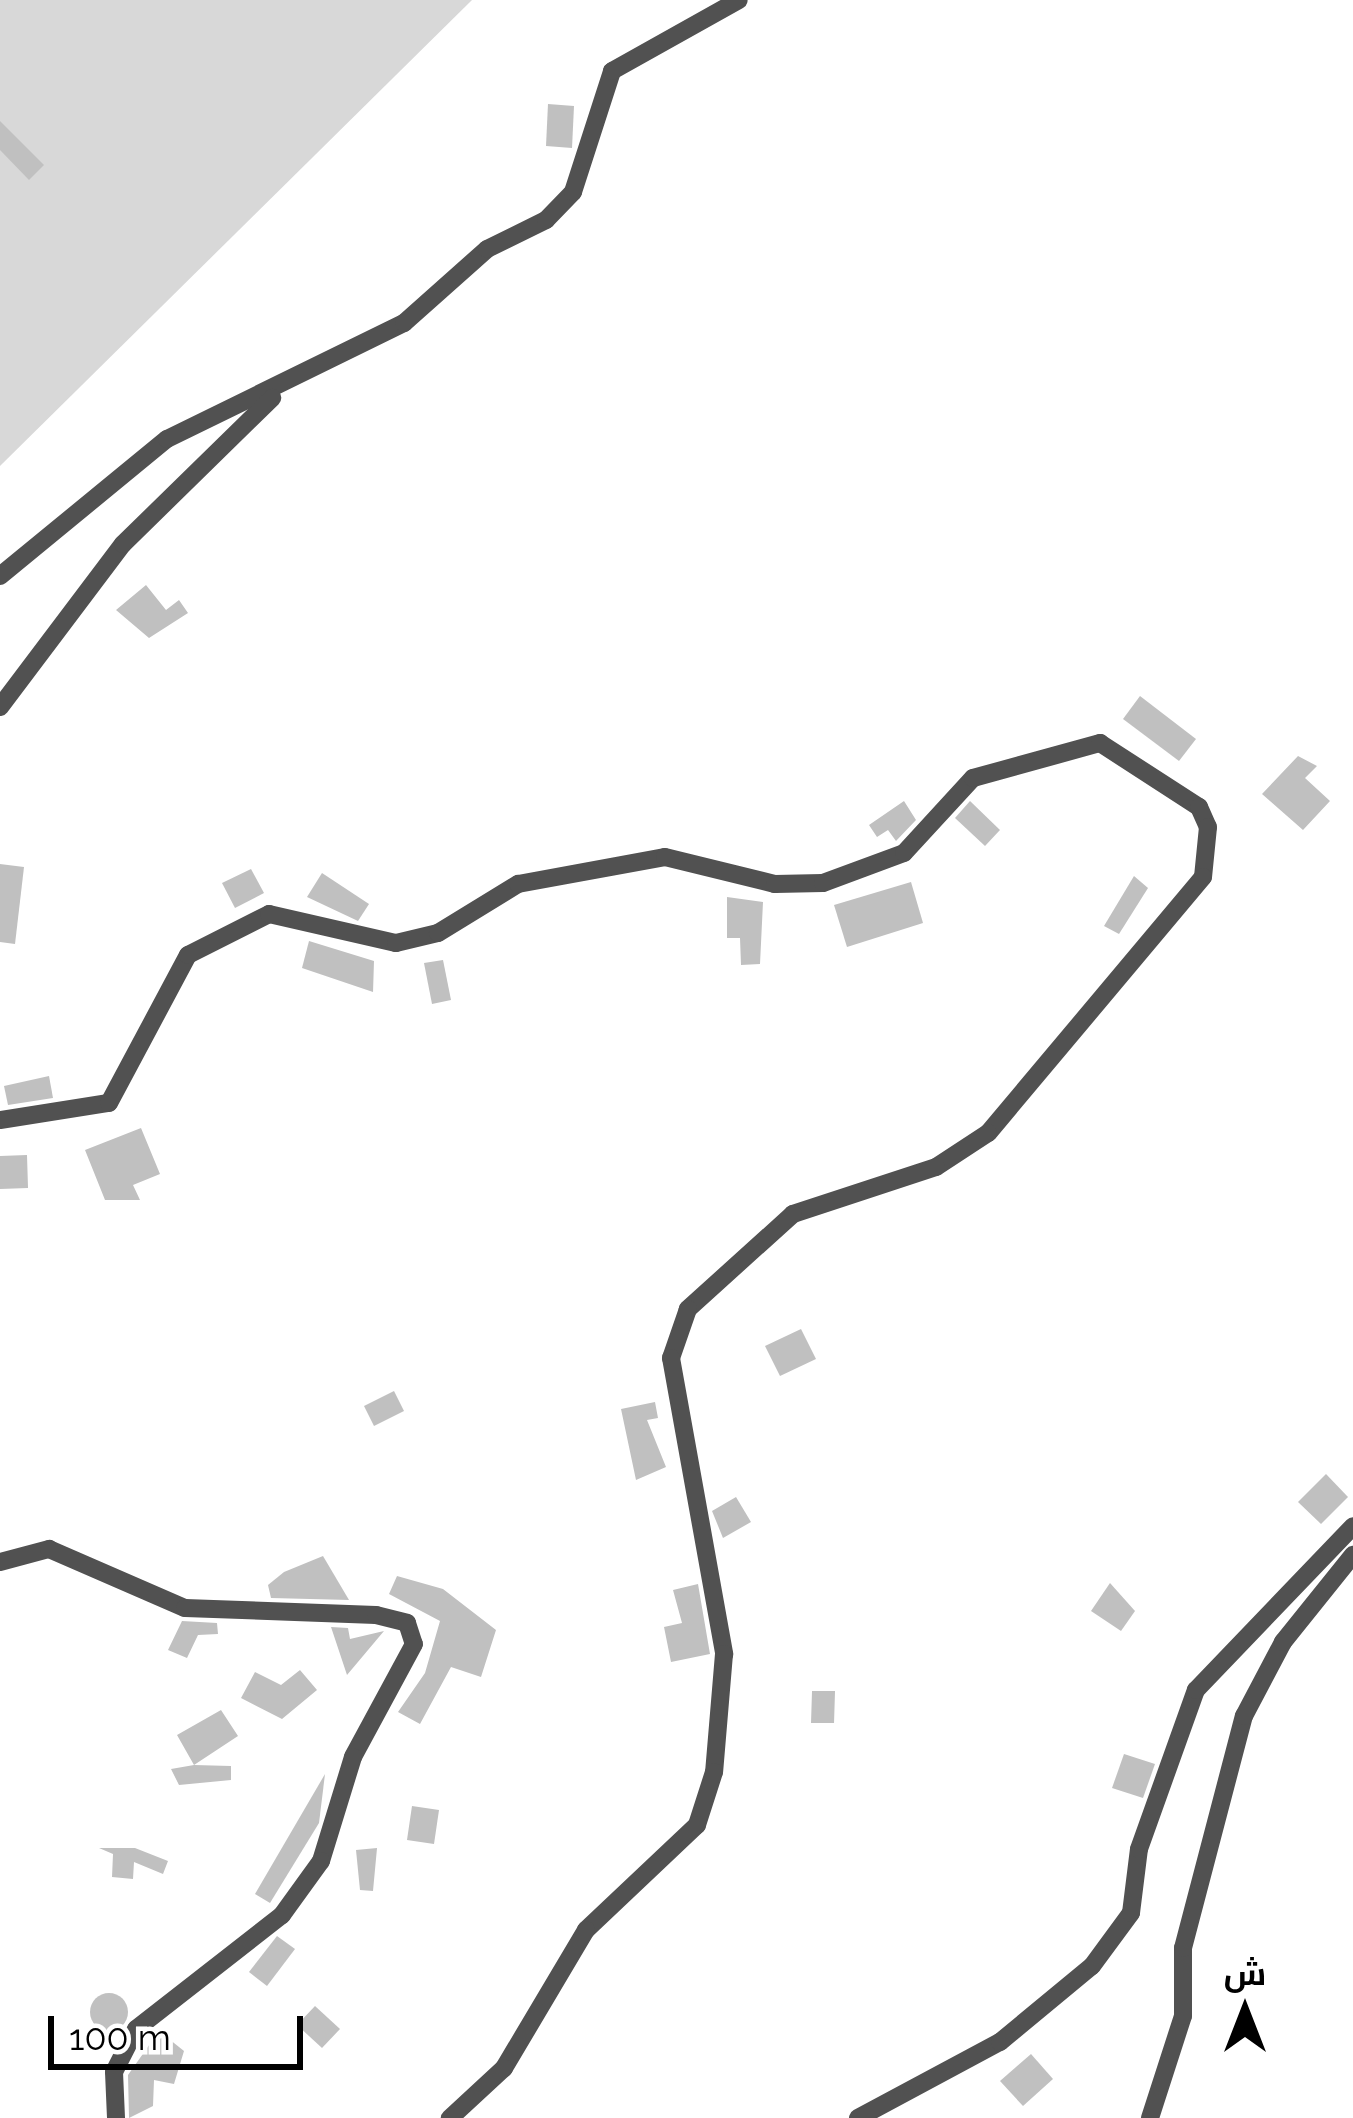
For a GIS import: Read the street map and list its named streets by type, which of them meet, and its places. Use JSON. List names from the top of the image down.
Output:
{
  "scale_bar": "100 m",
  "north": "top"
}
